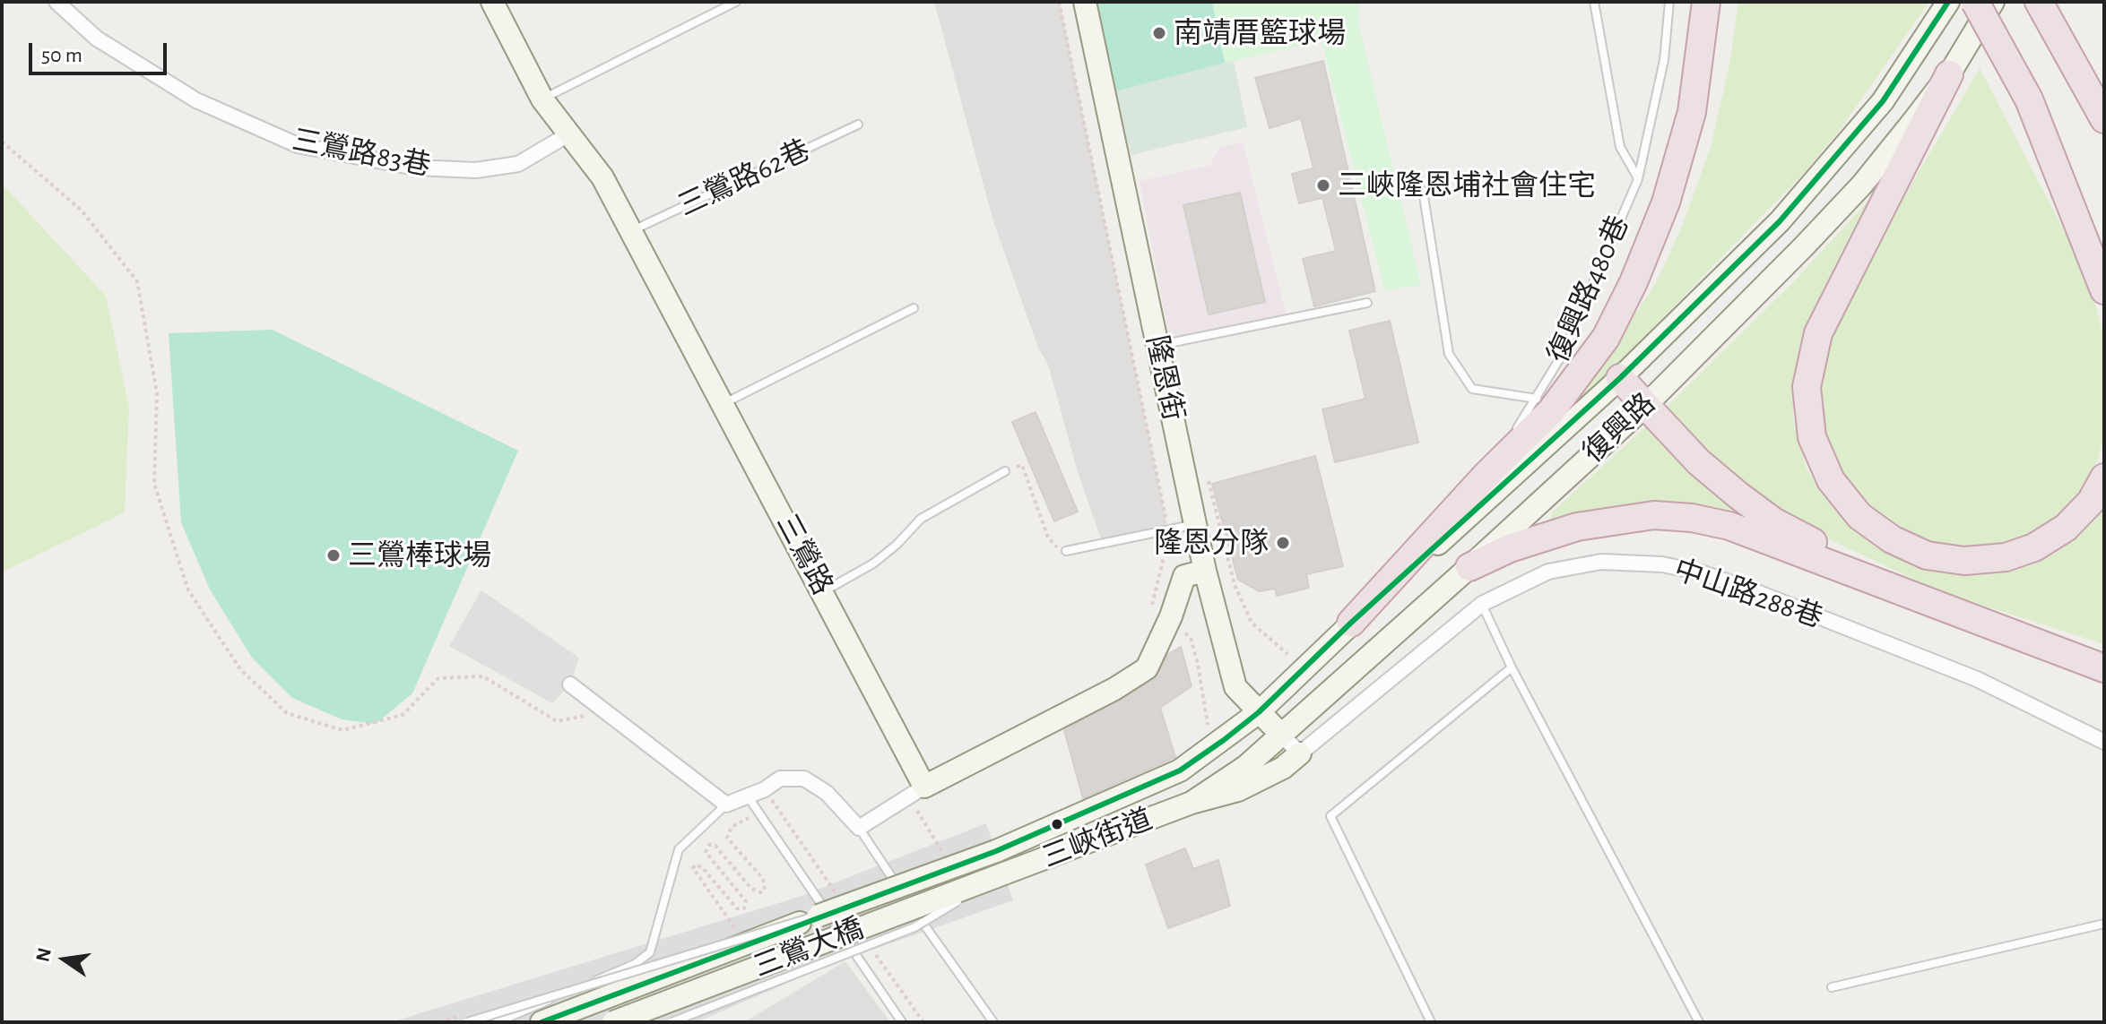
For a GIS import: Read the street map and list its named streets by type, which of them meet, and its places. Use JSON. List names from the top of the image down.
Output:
{
  "streets": {
    "main road": [
      "隆恩街",
      "復興路",
      "三鶯路",
      "三峽街道",
      "三鶯大橋"
    ],
    "street": ["三鶯路83巷", "中山路288巷"],
    "lane": ["三鶯路62巷", "復興路480巷"]
  },
  "crossings": [
    ["三鶯路83巷", "三鶯路"],
    ["三鶯路62巷", "三鶯路"],
    ["隆恩街", "復興路"],
    ["復興路", "三峽街道"],
    ["三峽街道", "三鶯大橋"]
  ],
  "places": [
    "南靖厝籃球場",
    "三峽隆恩埔社會住宅",
    "隆恩分隊",
    "三鶯棒球場"
  ],
  "scale_bar": "50 m",
  "north": "left"
}
